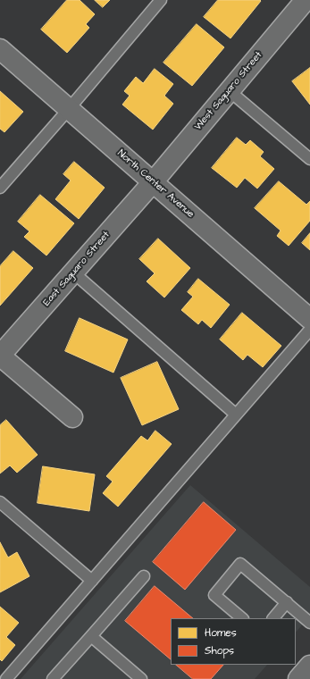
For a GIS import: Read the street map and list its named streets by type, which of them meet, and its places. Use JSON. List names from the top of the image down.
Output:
{
  "streets": {
    "street": ["West Saguaro Street", "North Center Avenue", "East Saguaro Street"]
  },
  "crossings": [
    ["West Saguaro Street", "North Center Avenue"],
    ["West Saguaro Street", "East Saguaro Street"],
    ["North Center Avenue", "East Saguaro Street"]
  ],
  "legend": ["Homes", "Shops"]
}
